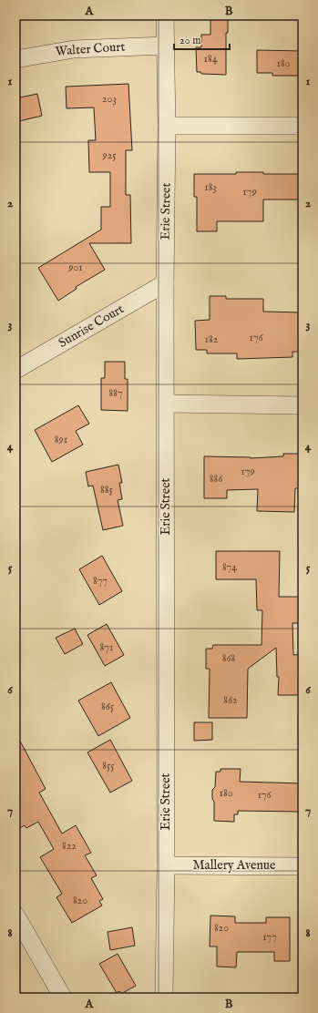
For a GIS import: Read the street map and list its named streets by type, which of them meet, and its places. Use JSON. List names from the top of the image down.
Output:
{
  "streets": {
    "street": [
      "Walter Court",
      "Erie Street",
      "Sunrise Court",
      "Mallery Avenue"
    ]
  },
  "crossings": [
    ["Walter Court", "Erie Street"],
    ["Erie Street", "Sunrise Court"],
    ["Erie Street", "Mallery Avenue"]
  ],
  "house_numbers": [
    "184",
    "180",
    "203",
    "925",
    "183",
    "179",
    "901",
    "176",
    "182",
    "887",
    "891",
    "179",
    "886",
    "885",
    "874",
    "877",
    "871",
    "868",
    "862",
    "865",
    "855",
    "180",
    "176",
    "822",
    "820",
    "820",
    "177"
  ],
  "scale_bar": "20 m",
  "grid": {
    "columns": ["A", "B"],
    "rows": [
      "1",
      "2",
      "3",
      "4",
      "5",
      "6",
      "7",
      "8"
    ]
  }
}
